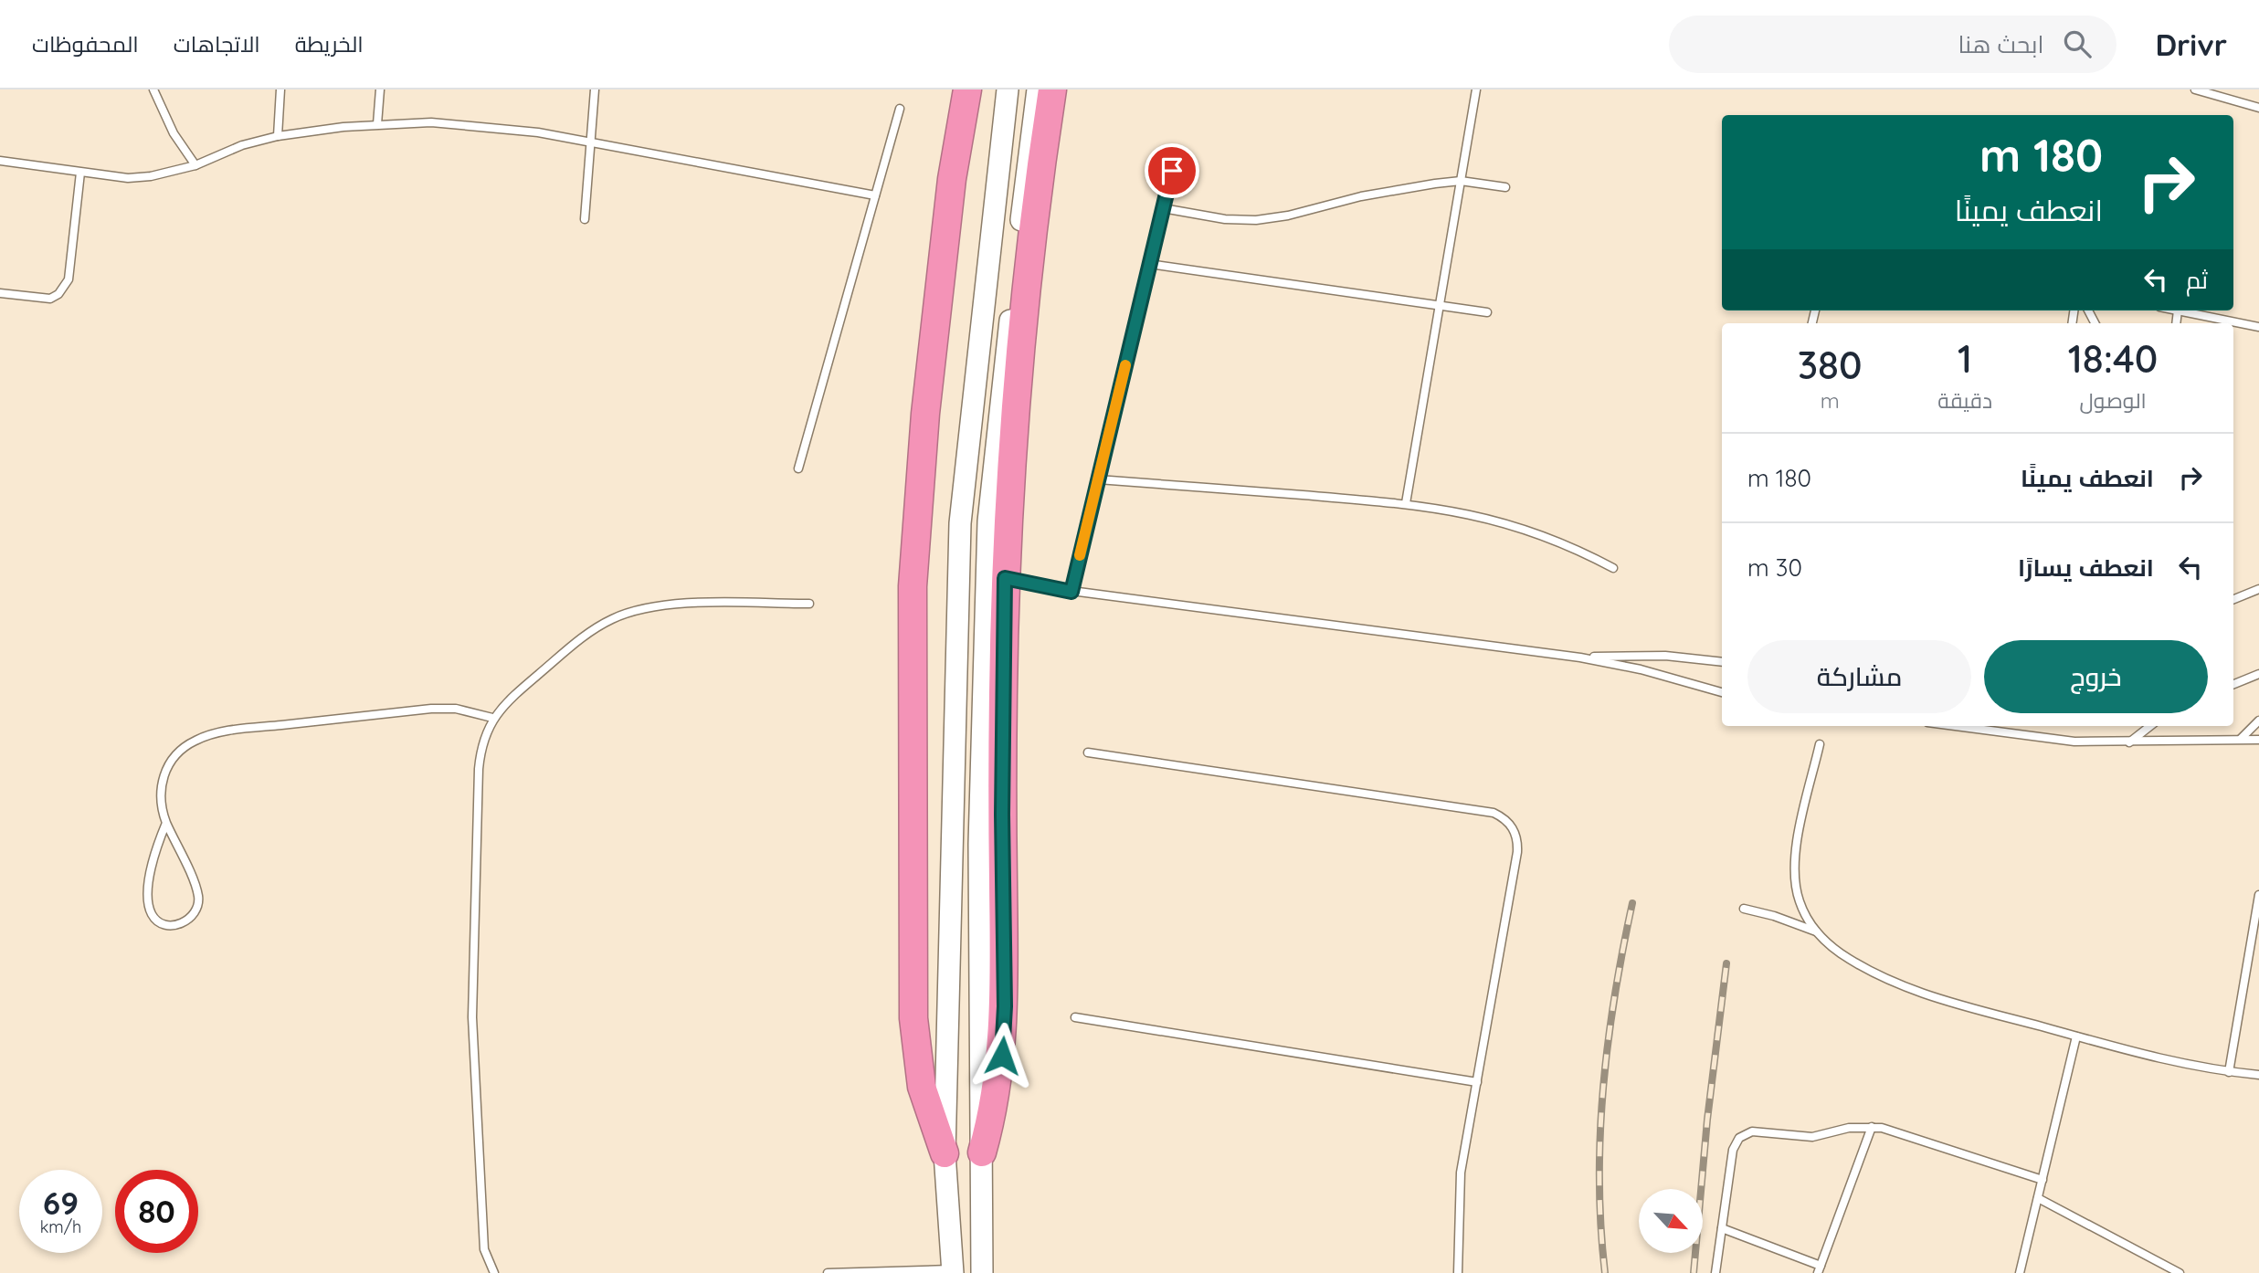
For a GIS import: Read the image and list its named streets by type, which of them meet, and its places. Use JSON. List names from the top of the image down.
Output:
{
  "north": "bottom right",
  "page": {
    "header": "Drivr",
    "search": "ابحث هنا",
    "nav": ["الخريطة", "الاتجاهات", "المحفوظات"],
    "turn": ["180 m", "انعطف يمينًا"],
    "then": "ثم",
    "eta": [
      "18:40",
      "الوصول",
      "1",
      "دقيقة",
      "380",
      "m"
    ],
    "list": [
      {
        "name": "انعطف يمينًا",
        "value": "180 m"
      },
      {
        "name": "انعطف يسارًا",
        "value": "30 m"
      }
    ],
    "buttons": ["خروج", "مشاركة"],
    "speed": "69 km/h",
    "limit": "80"
  }
}
